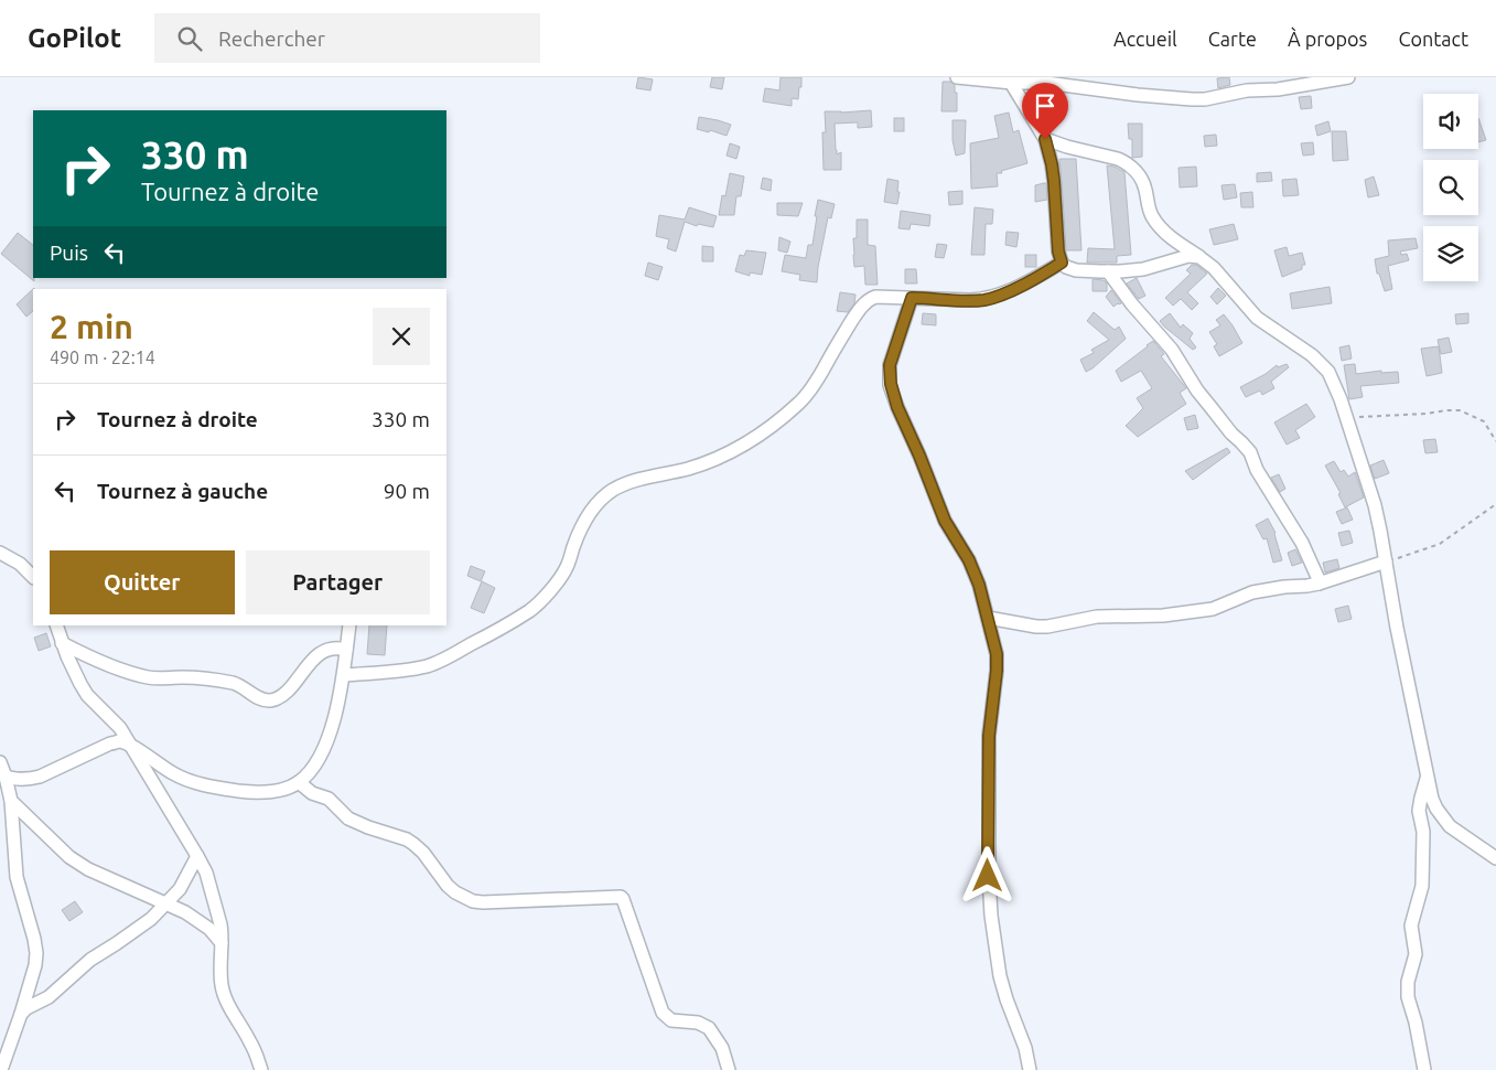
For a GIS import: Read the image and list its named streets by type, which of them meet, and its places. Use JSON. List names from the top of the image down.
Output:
{
  "page": {
    "header": "GoPilot",
    "search": "Rechercher",
    "nav": [
      "Accueil",
      "Carte",
      "À propos",
      "Contact"
    ],
    "turn": ["330 m", "Tournez à droite"],
    "then": "Puis",
    "heading": ["2 min", "490 m · 22:14"],
    "list": [
      {
        "name": "Tournez à droite",
        "value": "330 m"
      },
      {
        "name": "Tournez à gauche",
        "value": "90 m"
      }
    ],
    "buttons": ["Quitter", "Partager"]
  }
}
